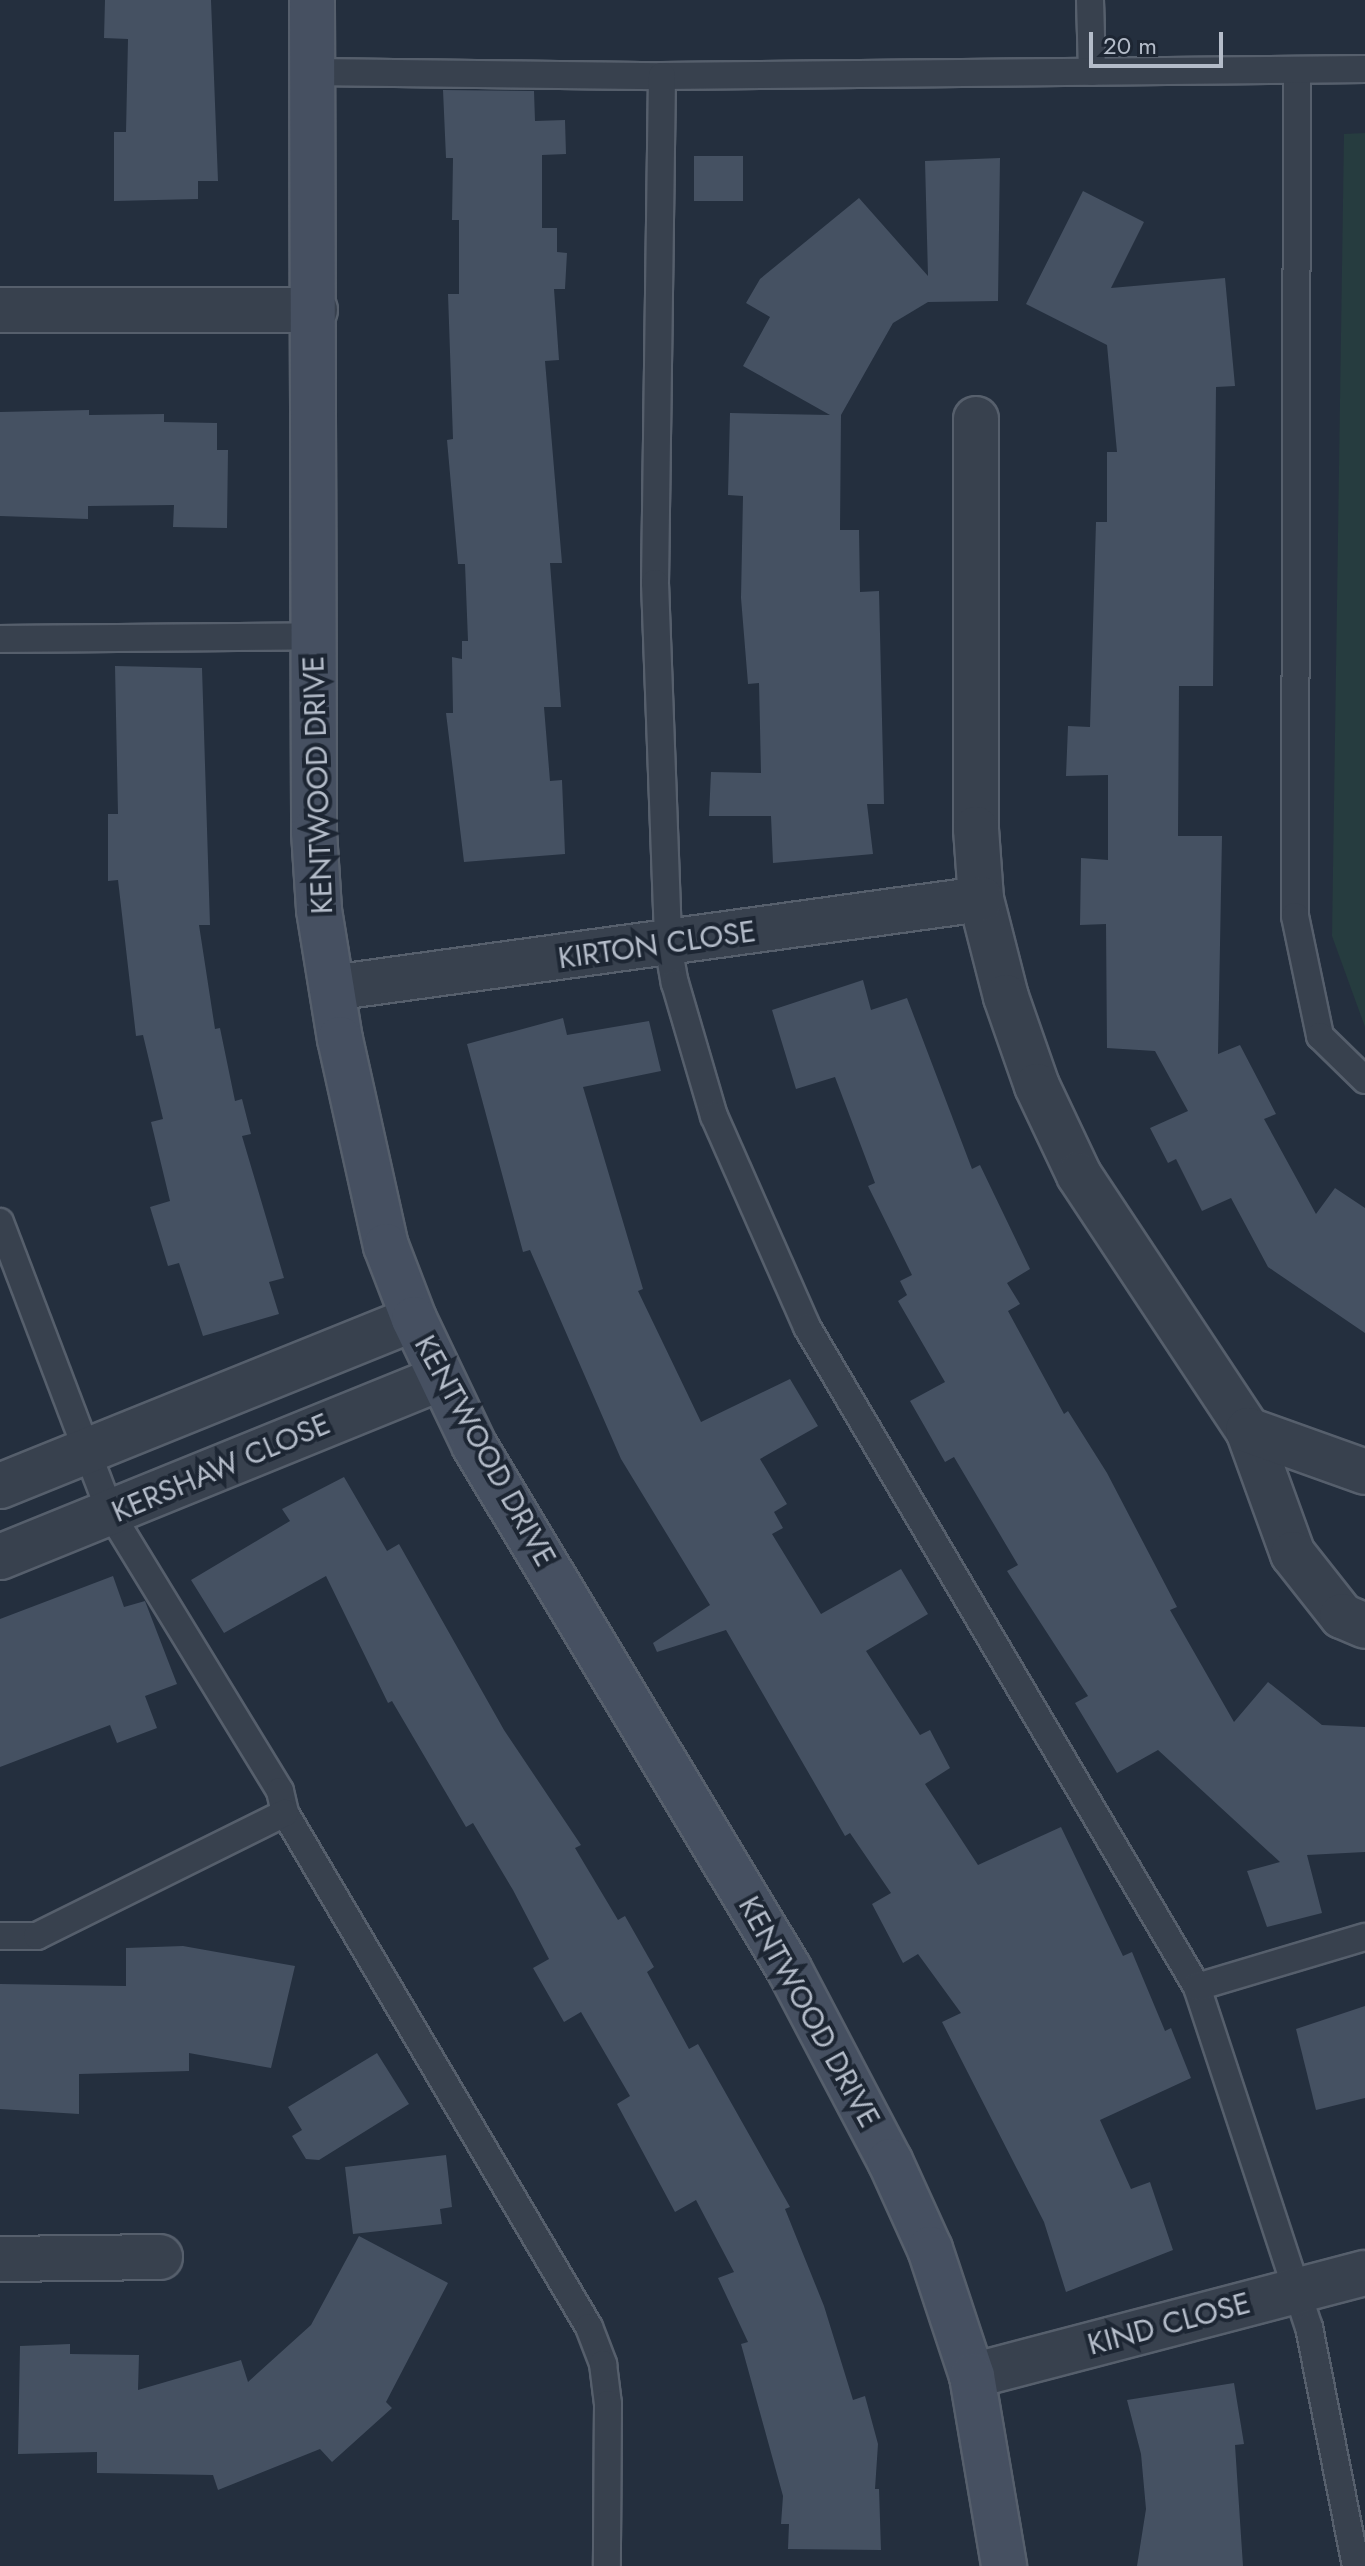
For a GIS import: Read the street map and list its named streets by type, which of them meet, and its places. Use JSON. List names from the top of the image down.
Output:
{
  "streets": {
    "street": [
      "KENTWOOD DRIVE",
      "KIRTON CLOSE",
      "KERSHAW CLOSE",
      "KIND CLOSE"
    ]
  },
  "crossings": [
    ["KENTWOOD DRIVE", "KIRTON CLOSE"],
    ["KENTWOOD DRIVE", "KERSHAW CLOSE"],
    ["KENTWOOD DRIVE", "KIND CLOSE"]
  ],
  "scale_bar": "20 m"
}
